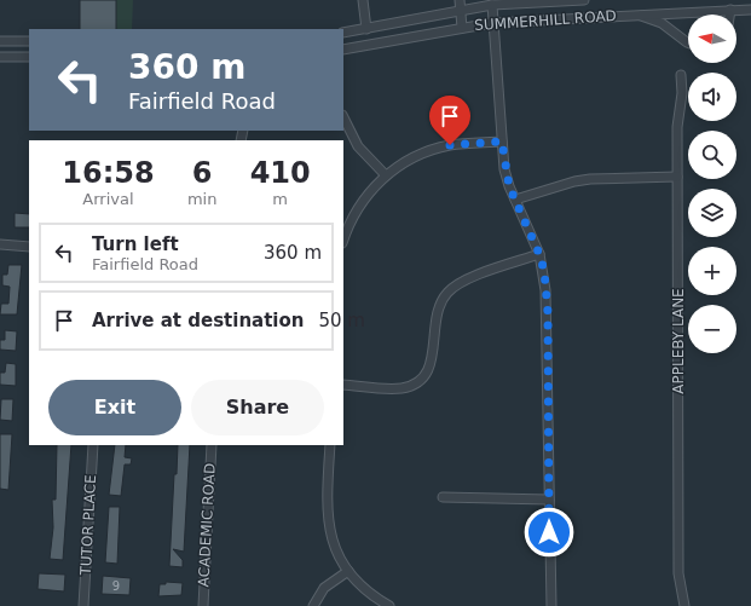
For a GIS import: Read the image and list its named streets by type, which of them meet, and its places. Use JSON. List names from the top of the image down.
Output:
{
  "streets": {
    "street": [
      "SUMMERHILL ROAD",
      "APPLEBY LANE",
      "TUTOR PLACE",
      "ACADEMIC ROAD"
    ]
  },
  "house_numbers": ["9"],
  "north": "left",
  "page": {
    "map_buttons": ["+", "−"],
    "turn": ["360 m", "Fairfield Road"],
    "eta": [
      "16:58",
      "Arrival",
      "6",
      "min",
      "410",
      "m"
    ],
    "list": [
      {
        "name": "Turn left",
        "note": "Fairfield Road",
        "value": "360 m"
      },
      {
        "name": "Arrive at destination",
        "value": "50 m"
      }
    ],
    "buttons": ["Exit", "Share"]
  }
}
